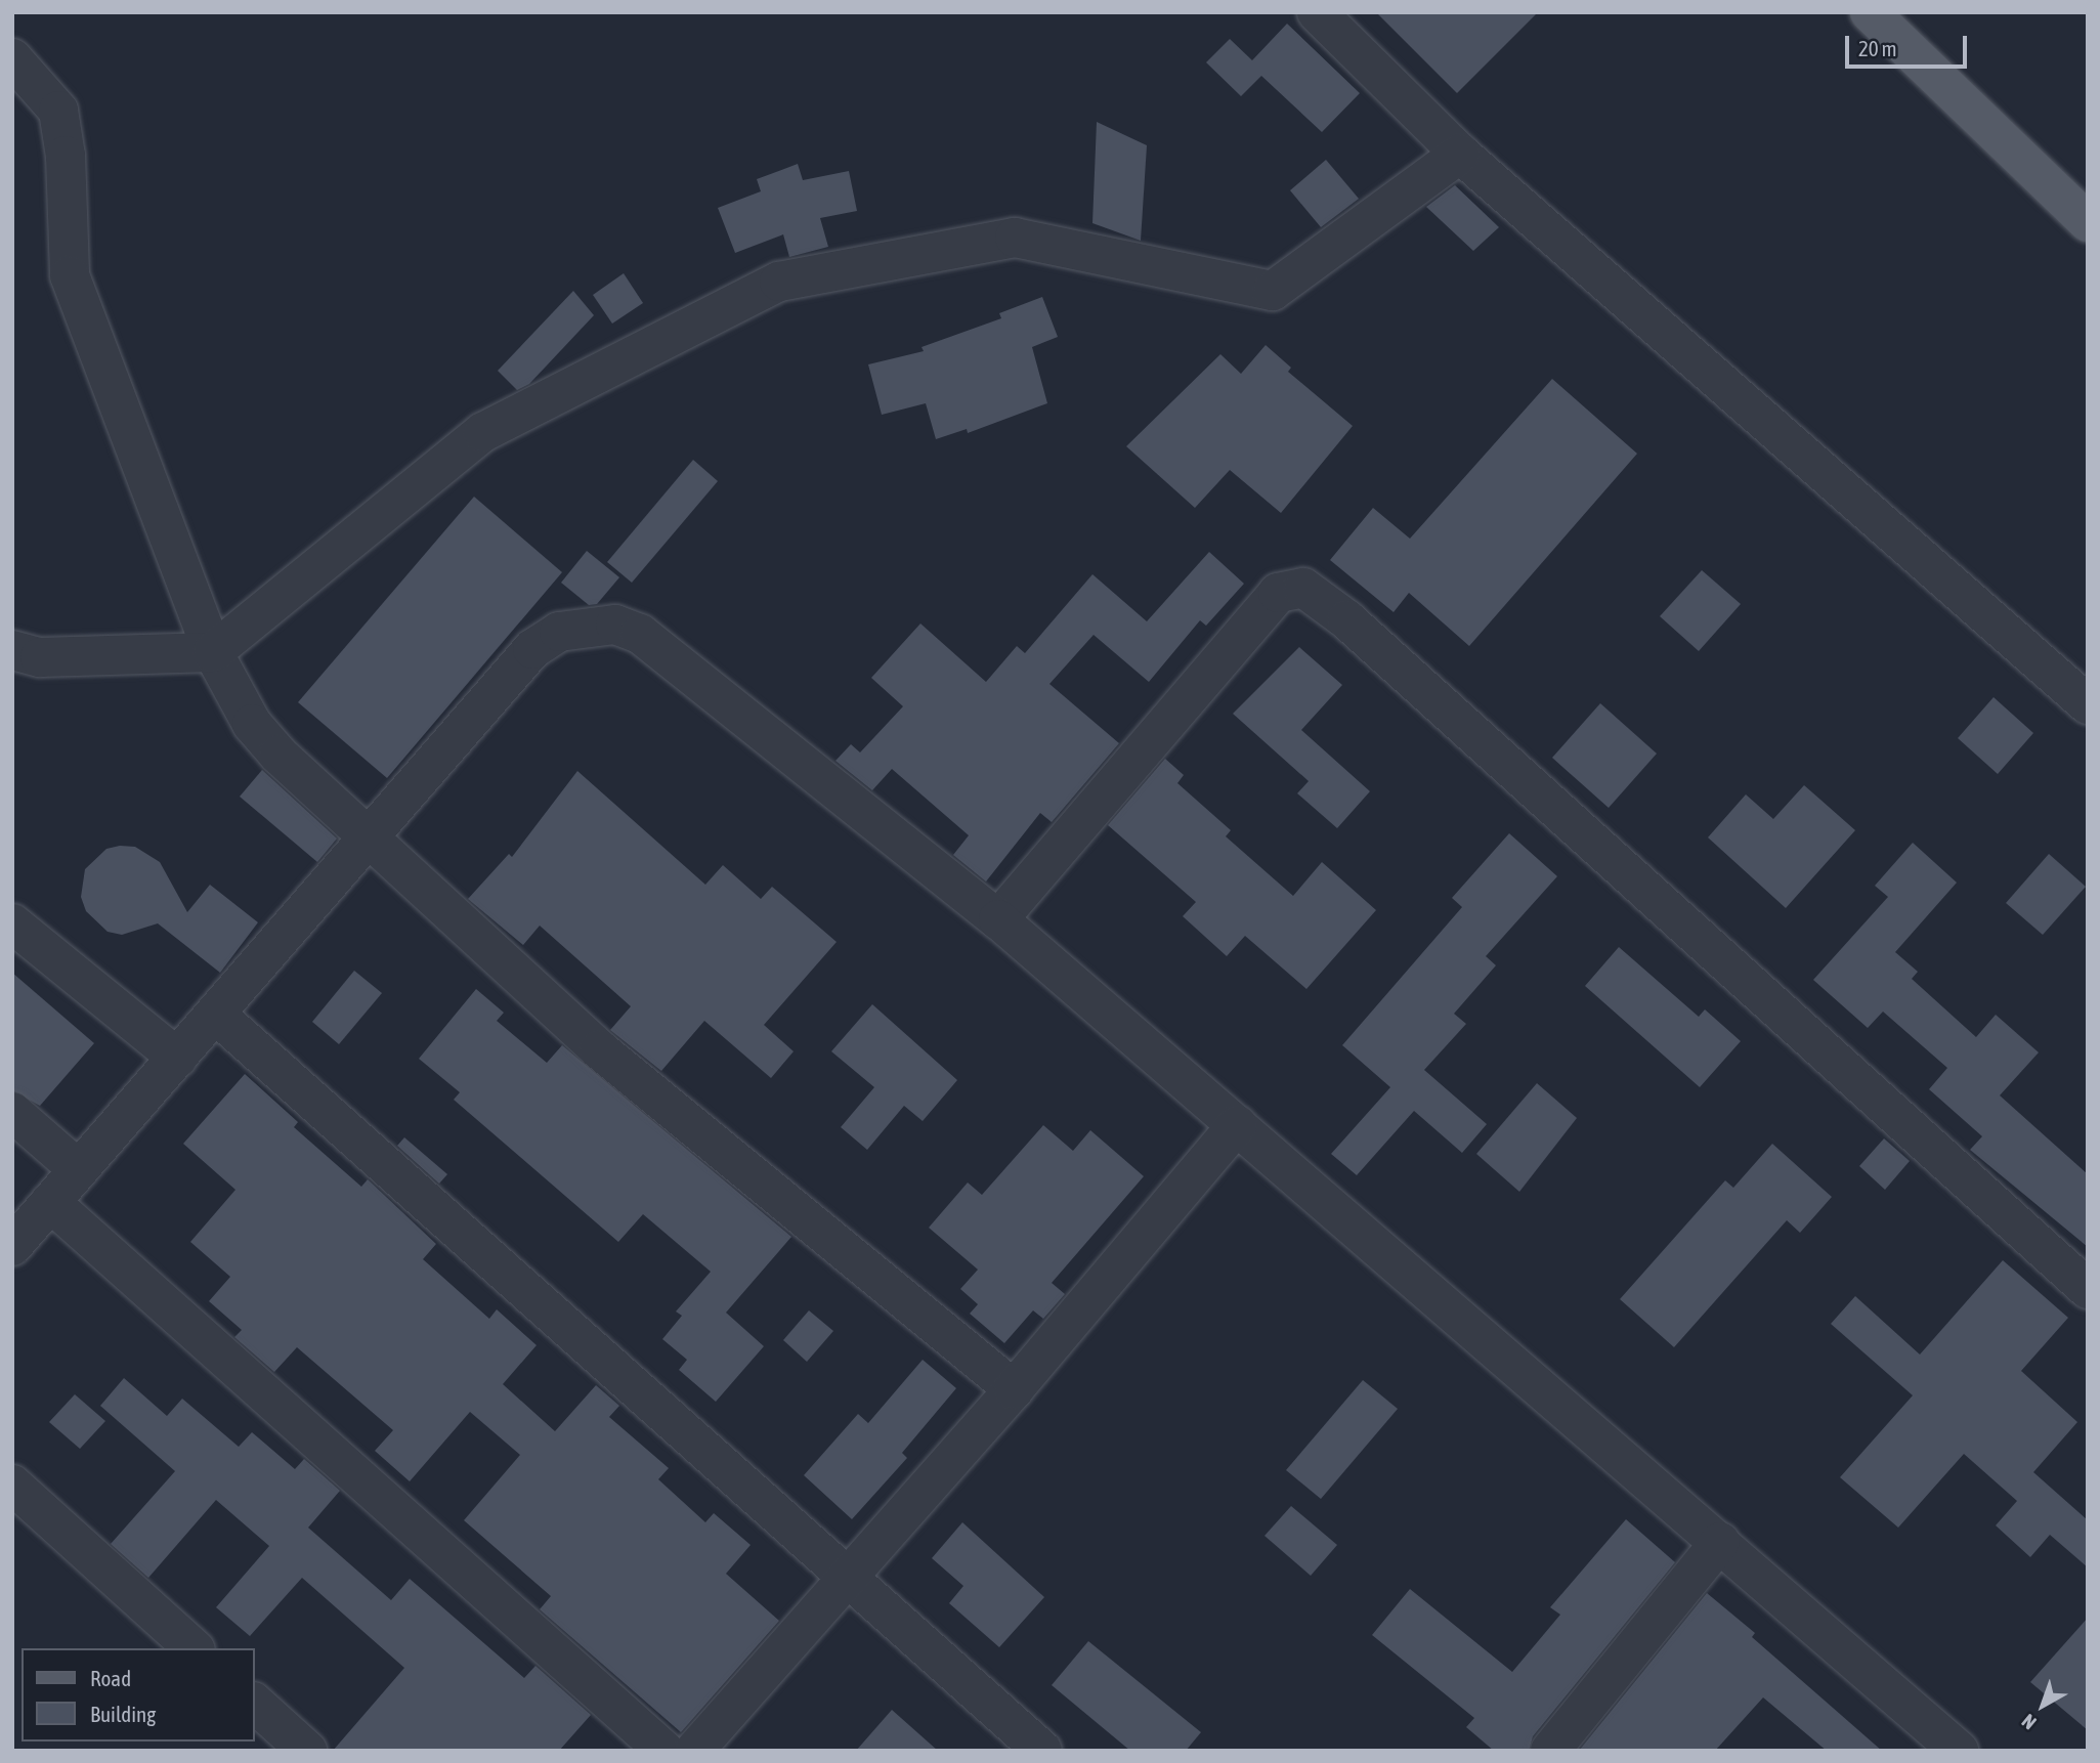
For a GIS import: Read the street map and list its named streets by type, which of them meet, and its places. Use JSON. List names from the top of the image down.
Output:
{
  "legend": ["Road", "Building"],
  "scale_bar": "20 m",
  "north": "bottom left"
}
